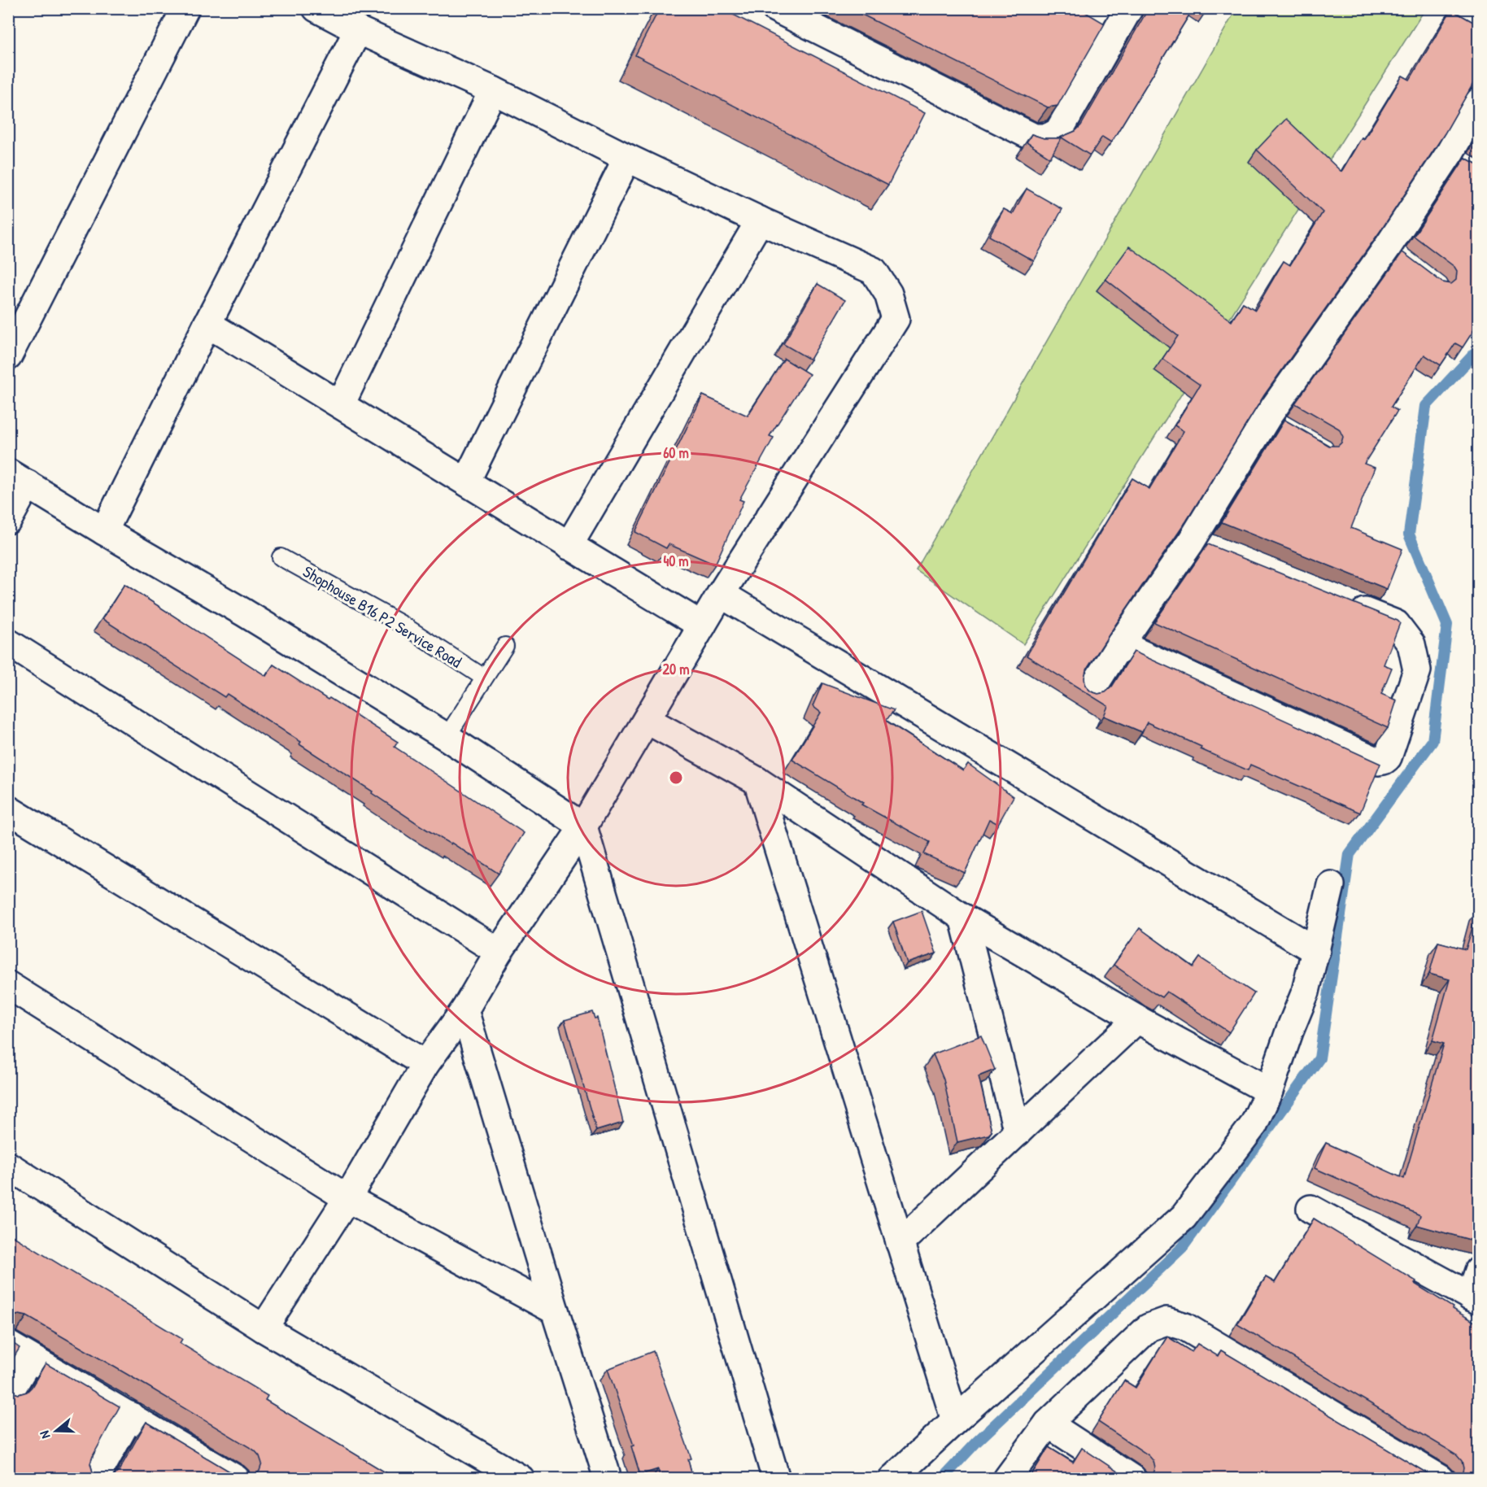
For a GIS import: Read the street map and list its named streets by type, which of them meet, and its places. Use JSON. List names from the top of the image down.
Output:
{
  "streets": {
    "lane": ["Shophouse B16 P2 Service Road"]
  },
  "north": "left",
  "rings": ["60 m", "40 m", "20 m"]
}
